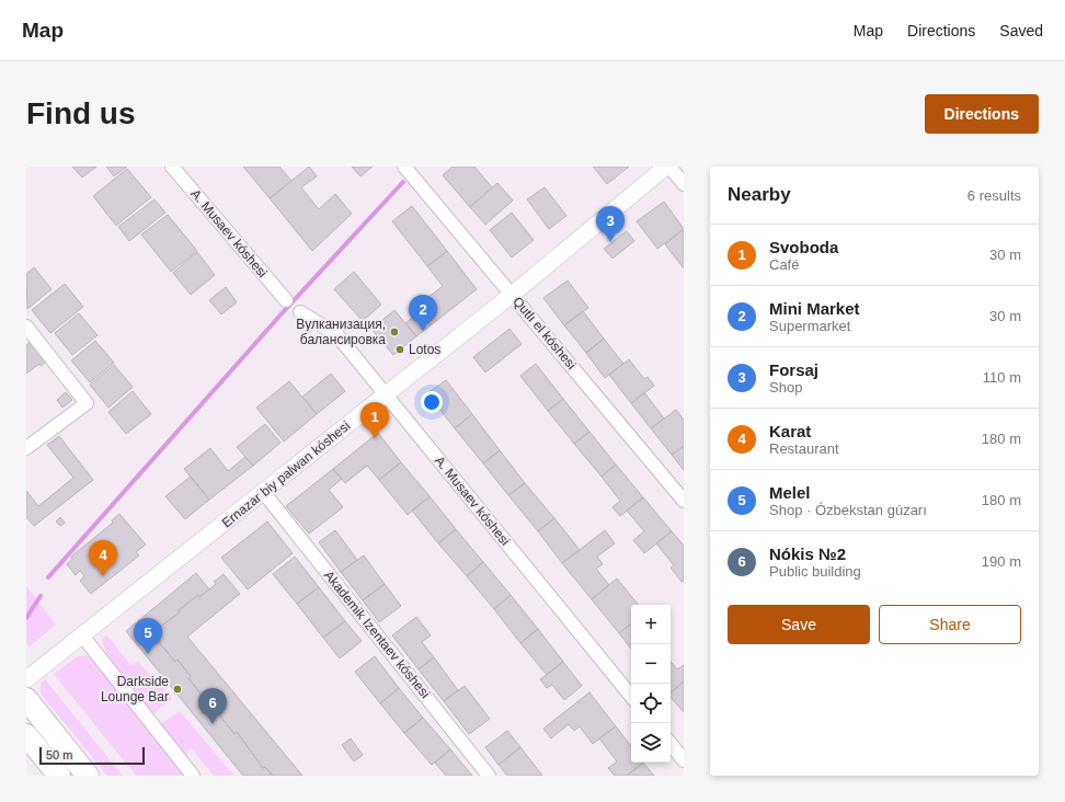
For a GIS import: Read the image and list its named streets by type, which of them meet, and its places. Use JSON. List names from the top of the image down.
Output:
{
  "streets": {
    "street": [
      "A. Musaev kóshesi",
      "Qutlı el kóshesi",
      "Ernazar biy palwan kóshesi",
      "Akademik Izentaev kóshesi"
    ]
  },
  "crossings": [
    ["A. Musaev kóshesi", "Ernazar biy palwan kóshesi"],
    ["Qutlı el kóshesi", "Ernazar biy palwan kóshesi"],
    ["Ernazar biy palwan kóshesi", "Akademik Izentaev kóshesi"]
  ],
  "places": ["Вулканизация, балансировка", "Lotos", "Darkside Lounge Bar"],
  "scale_bar": "50 m",
  "page": {
    "header": "Map",
    "nav": ["Map", "Directions", "Saved"],
    "buttons": [
      "Directions",
      ["Save", "Share"]
    ],
    "title": "Find us",
    "heading": ["Nearby", "6 results"],
    "pins": [
      "3",
      "2",
      "1",
      "4",
      "5",
      "6"
    ],
    "list": [
      {
        "mark": "1",
        "name": "Svoboda",
        "note": "Café",
        "value": "30 m"
      },
      {
        "mark": "2",
        "name": "Mini Market",
        "note": "Supermarket",
        "value": "30 m"
      },
      {
        "mark": "3",
        "name": "Forsaj",
        "note": "Shop",
        "value": "110 m"
      },
      {
        "mark": "4",
        "name": "Karat",
        "note": "Restaurant",
        "value": "180 m"
      },
      {
        "mark": "5",
        "name": "Melel",
        "note": "Shop · Ózbekstan gúzarı",
        "value": "180 m"
      },
      {
        "mark": "6",
        "name": "Nókis №2",
        "note": "Public building",
        "value": "190 m"
      }
    ],
    "map_buttons": ["+", "−"],
    "scale": "50 m"
  }
}
